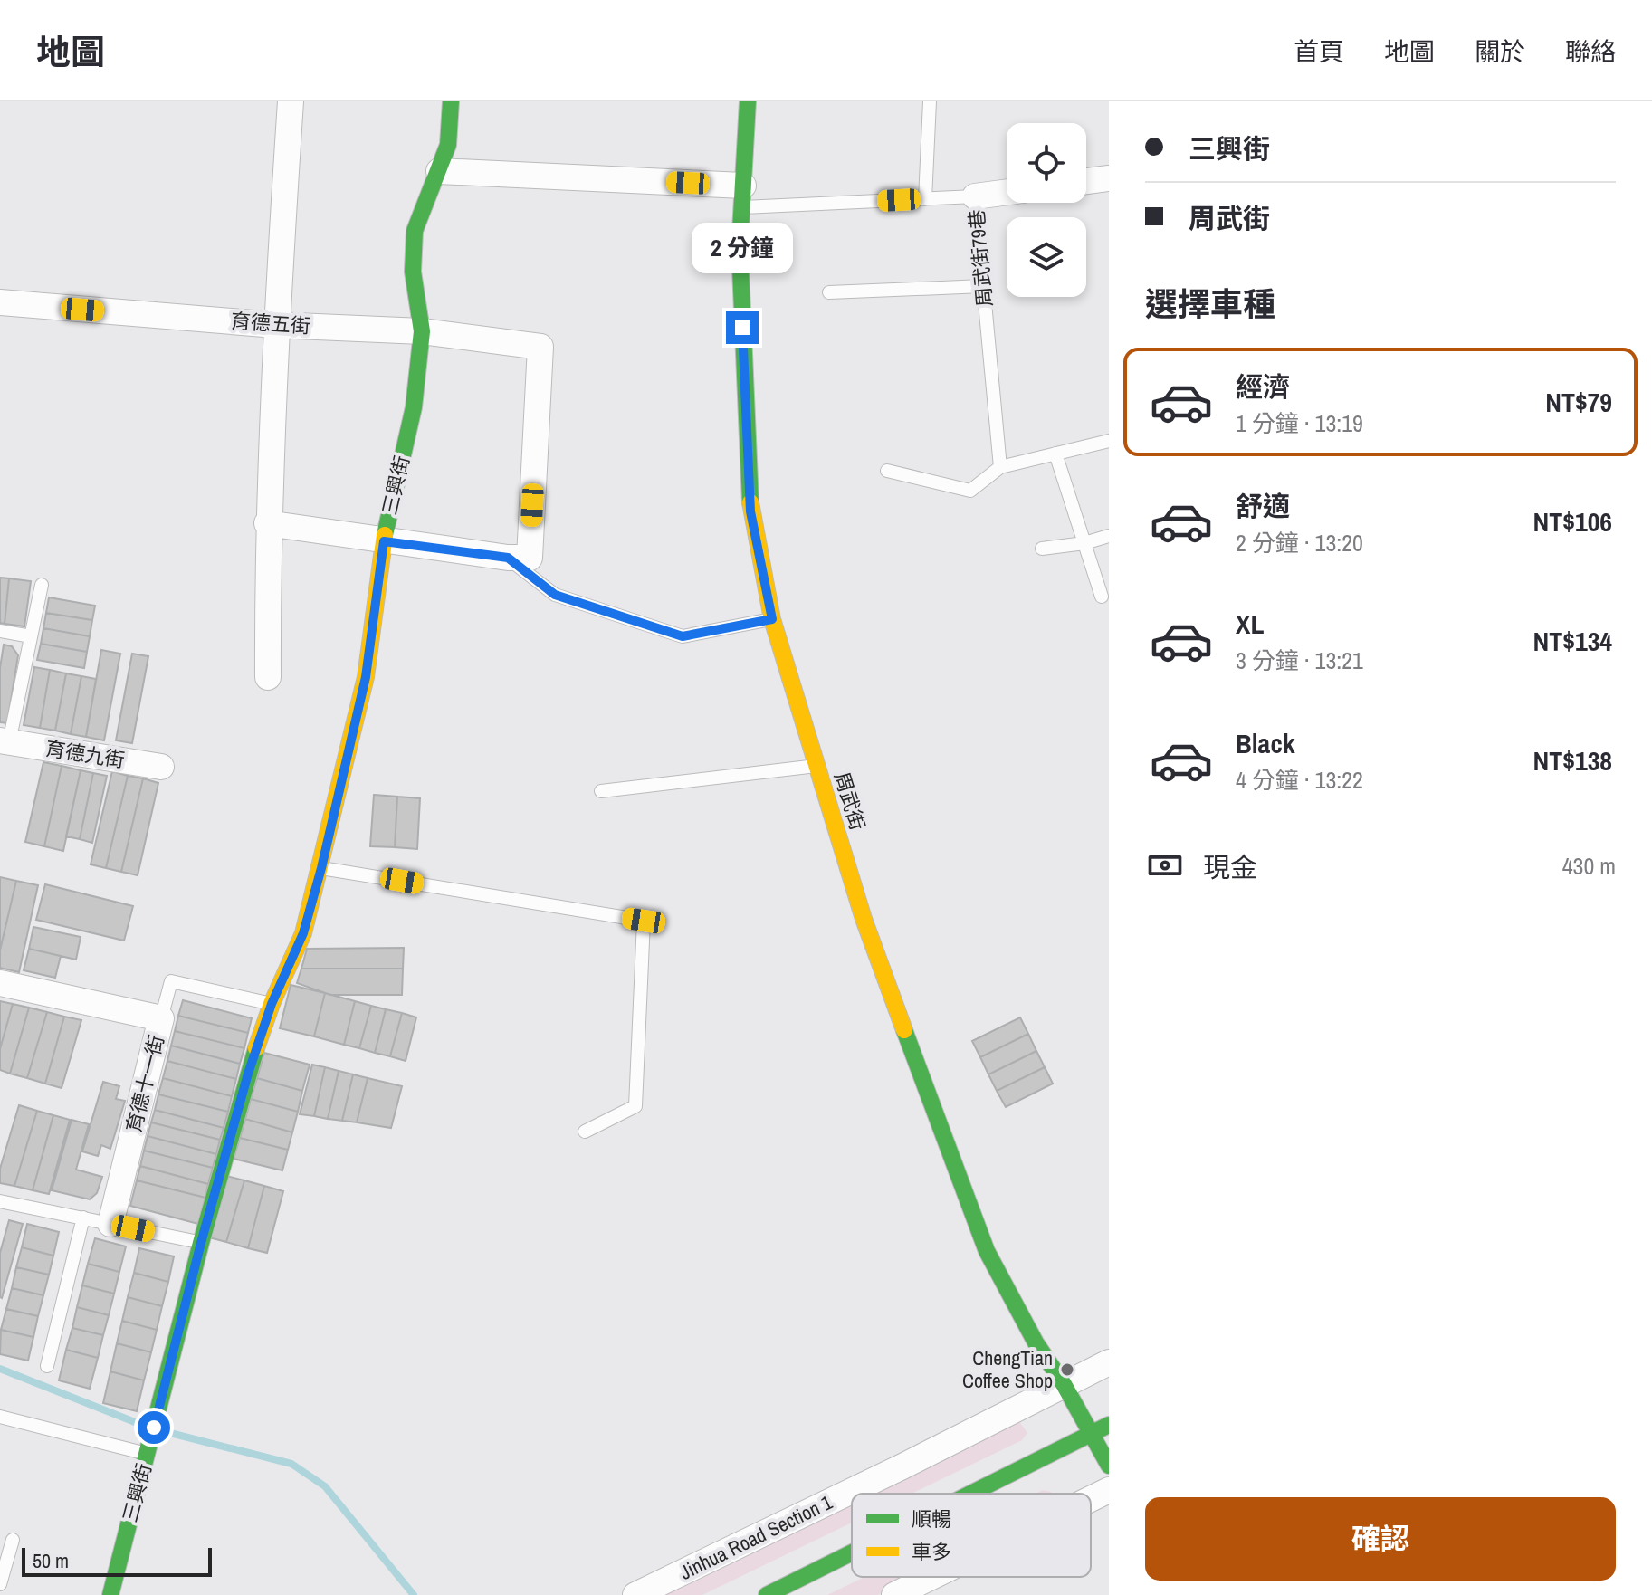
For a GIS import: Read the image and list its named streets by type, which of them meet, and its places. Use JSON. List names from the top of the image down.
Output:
{
  "streets": {
    "street": [
      "育德五街",
      "三興街",
      "育德九街",
      "周武街",
      "育德十一街",
      "Jinhua Road Section 1"
    ],
    "lane": ["周武街79巷"]
  },
  "crossings": [
    ["周武街79巷", "周武街"],
    ["育德五街", "三興街"],
    ["周武街", "Jinhua Road Section 1"]
  ],
  "places": ["ChengTian Coffee Shop"],
  "legend": ["順暢", "車多"],
  "scale_bar": "50 m",
  "page": {
    "header": "地圖",
    "nav": [
      "首頁",
      "地圖",
      "關於",
      "聯絡"
    ],
    "banner": ["三興街", "周武街"],
    "bubble": "2 分鐘",
    "heading": "選擇車種",
    "list": [
      {
        "name": "經濟",
        "note": "1 分鐘 · 13:19",
        "value": "NT$79"
      },
      {
        "name": "舒適",
        "note": "2 分鐘 · 13:20",
        "value": "NT$106"
      },
      {
        "name": "XL",
        "note": "3 分鐘 · 13:21",
        "value": "NT$134"
      },
      {
        "name": "Black",
        "note": "4 分鐘 · 13:22",
        "value": "NT$138"
      }
    ],
    "pay": ["現金", "430 m"],
    "buttons": "確認",
    "scale": "50 m"
  }
}
